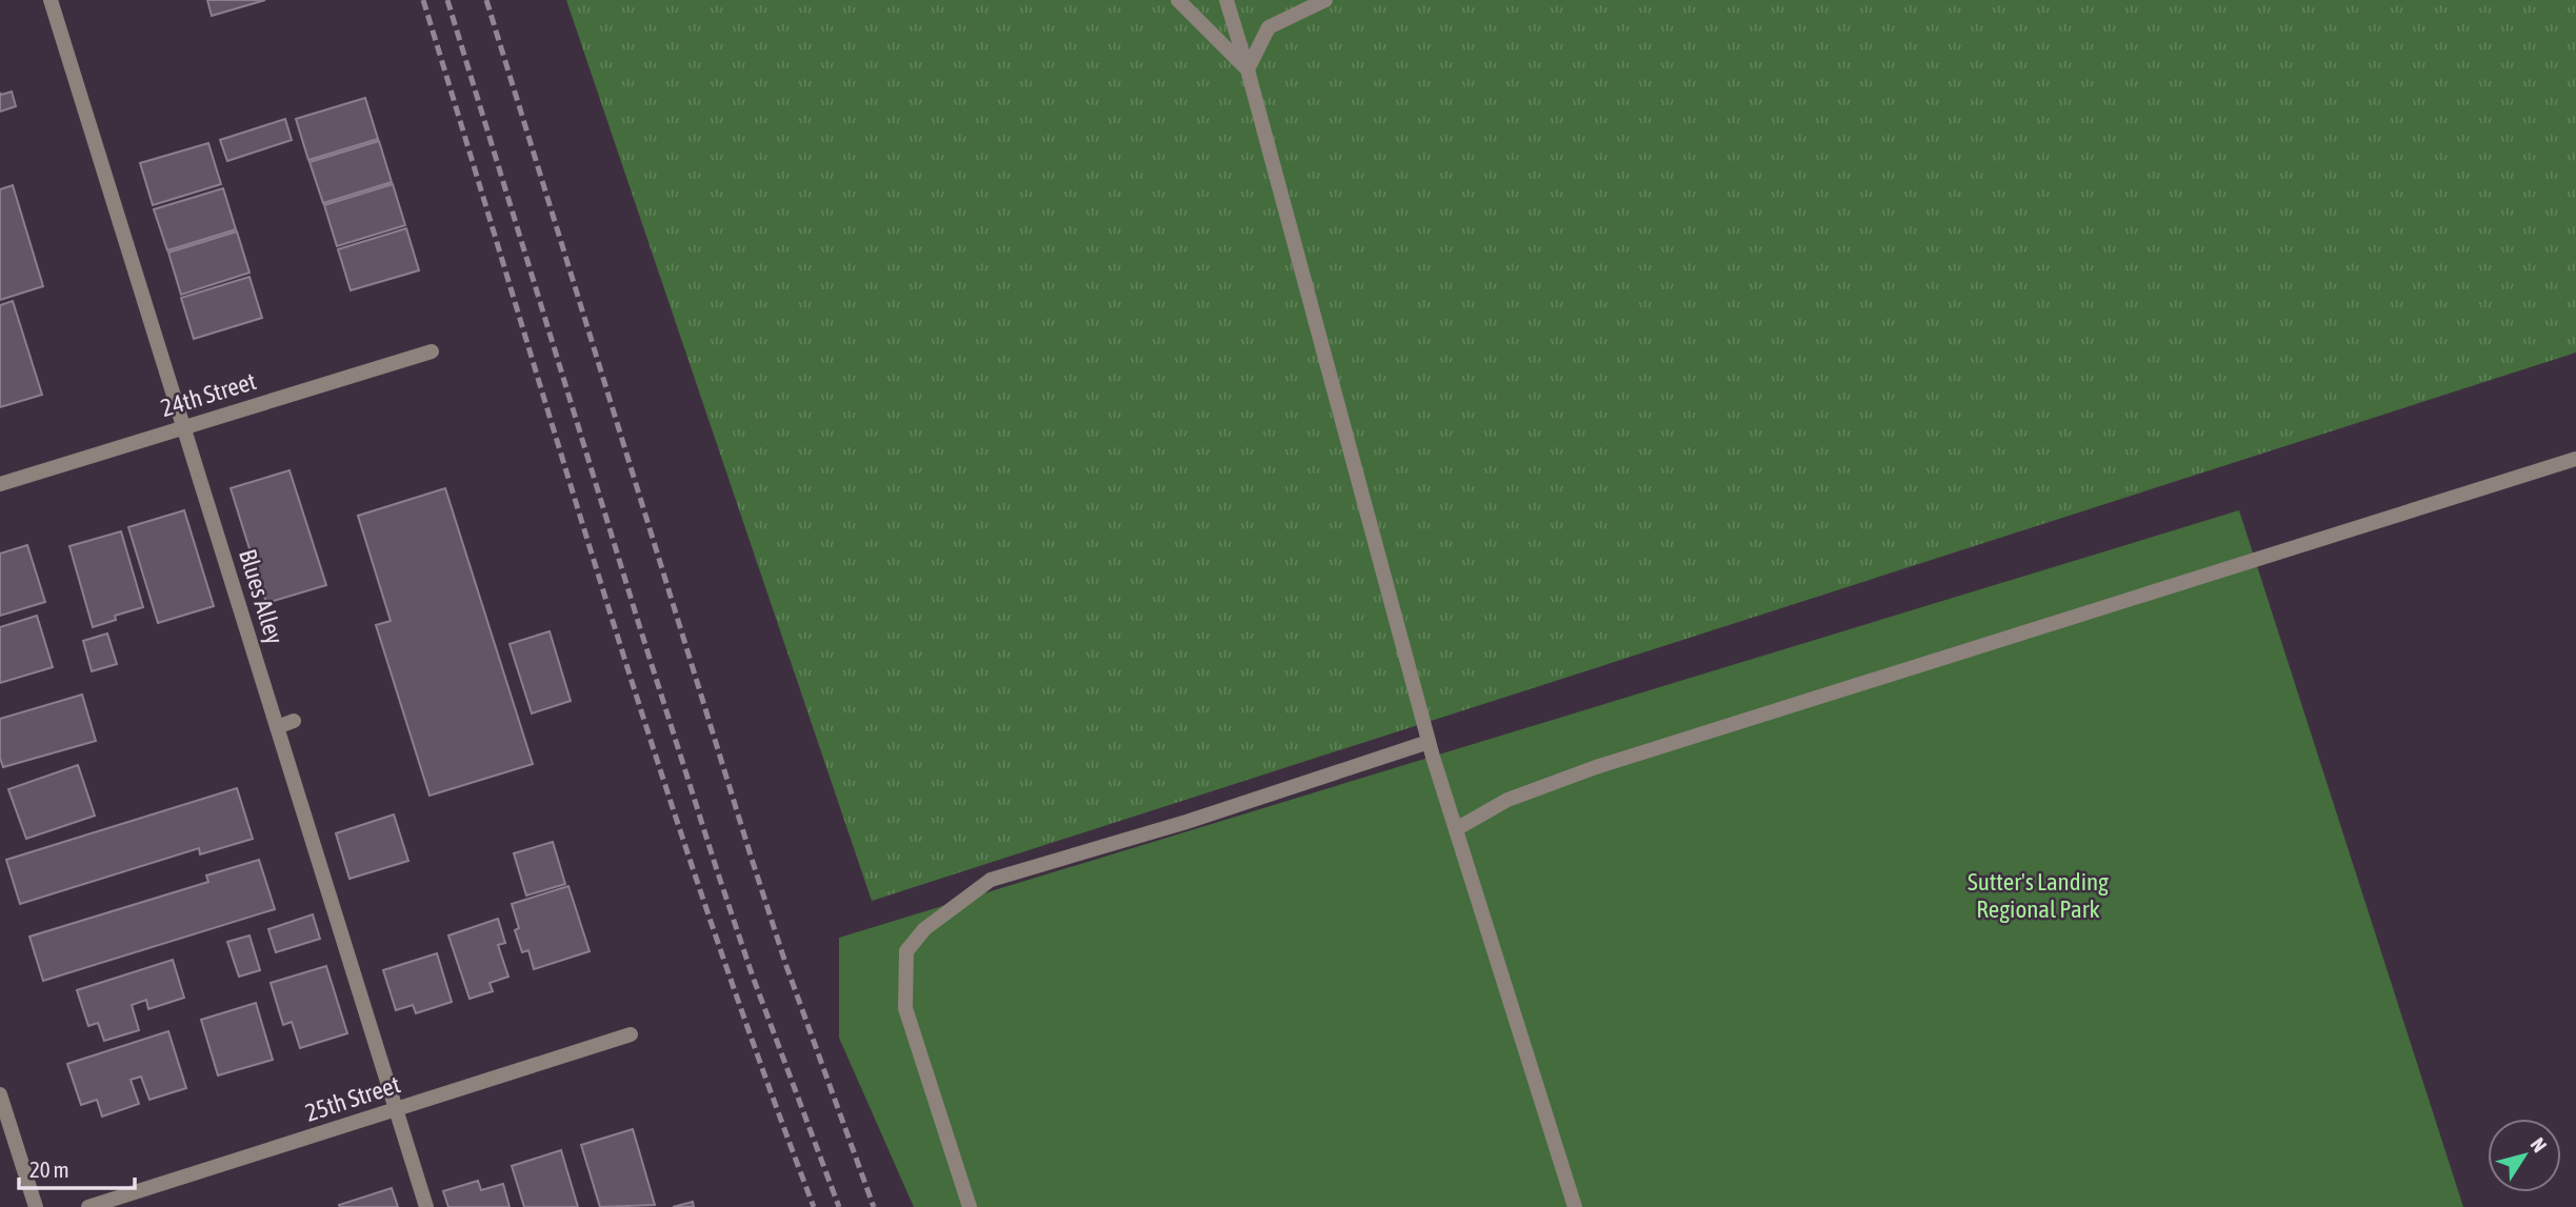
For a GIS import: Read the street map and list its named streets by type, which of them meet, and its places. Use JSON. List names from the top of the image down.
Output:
{
  "streets": {
    "street": ["24th Street", "Blues Alley", "25th Street"]
  },
  "crossings": [
    ["24th Street", "Blues Alley"],
    ["Blues Alley", "25th Street"]
  ],
  "parks": ["Sutter's Landing Regional Park"],
  "scale_bar": "20 m",
  "north": "top right"
}
